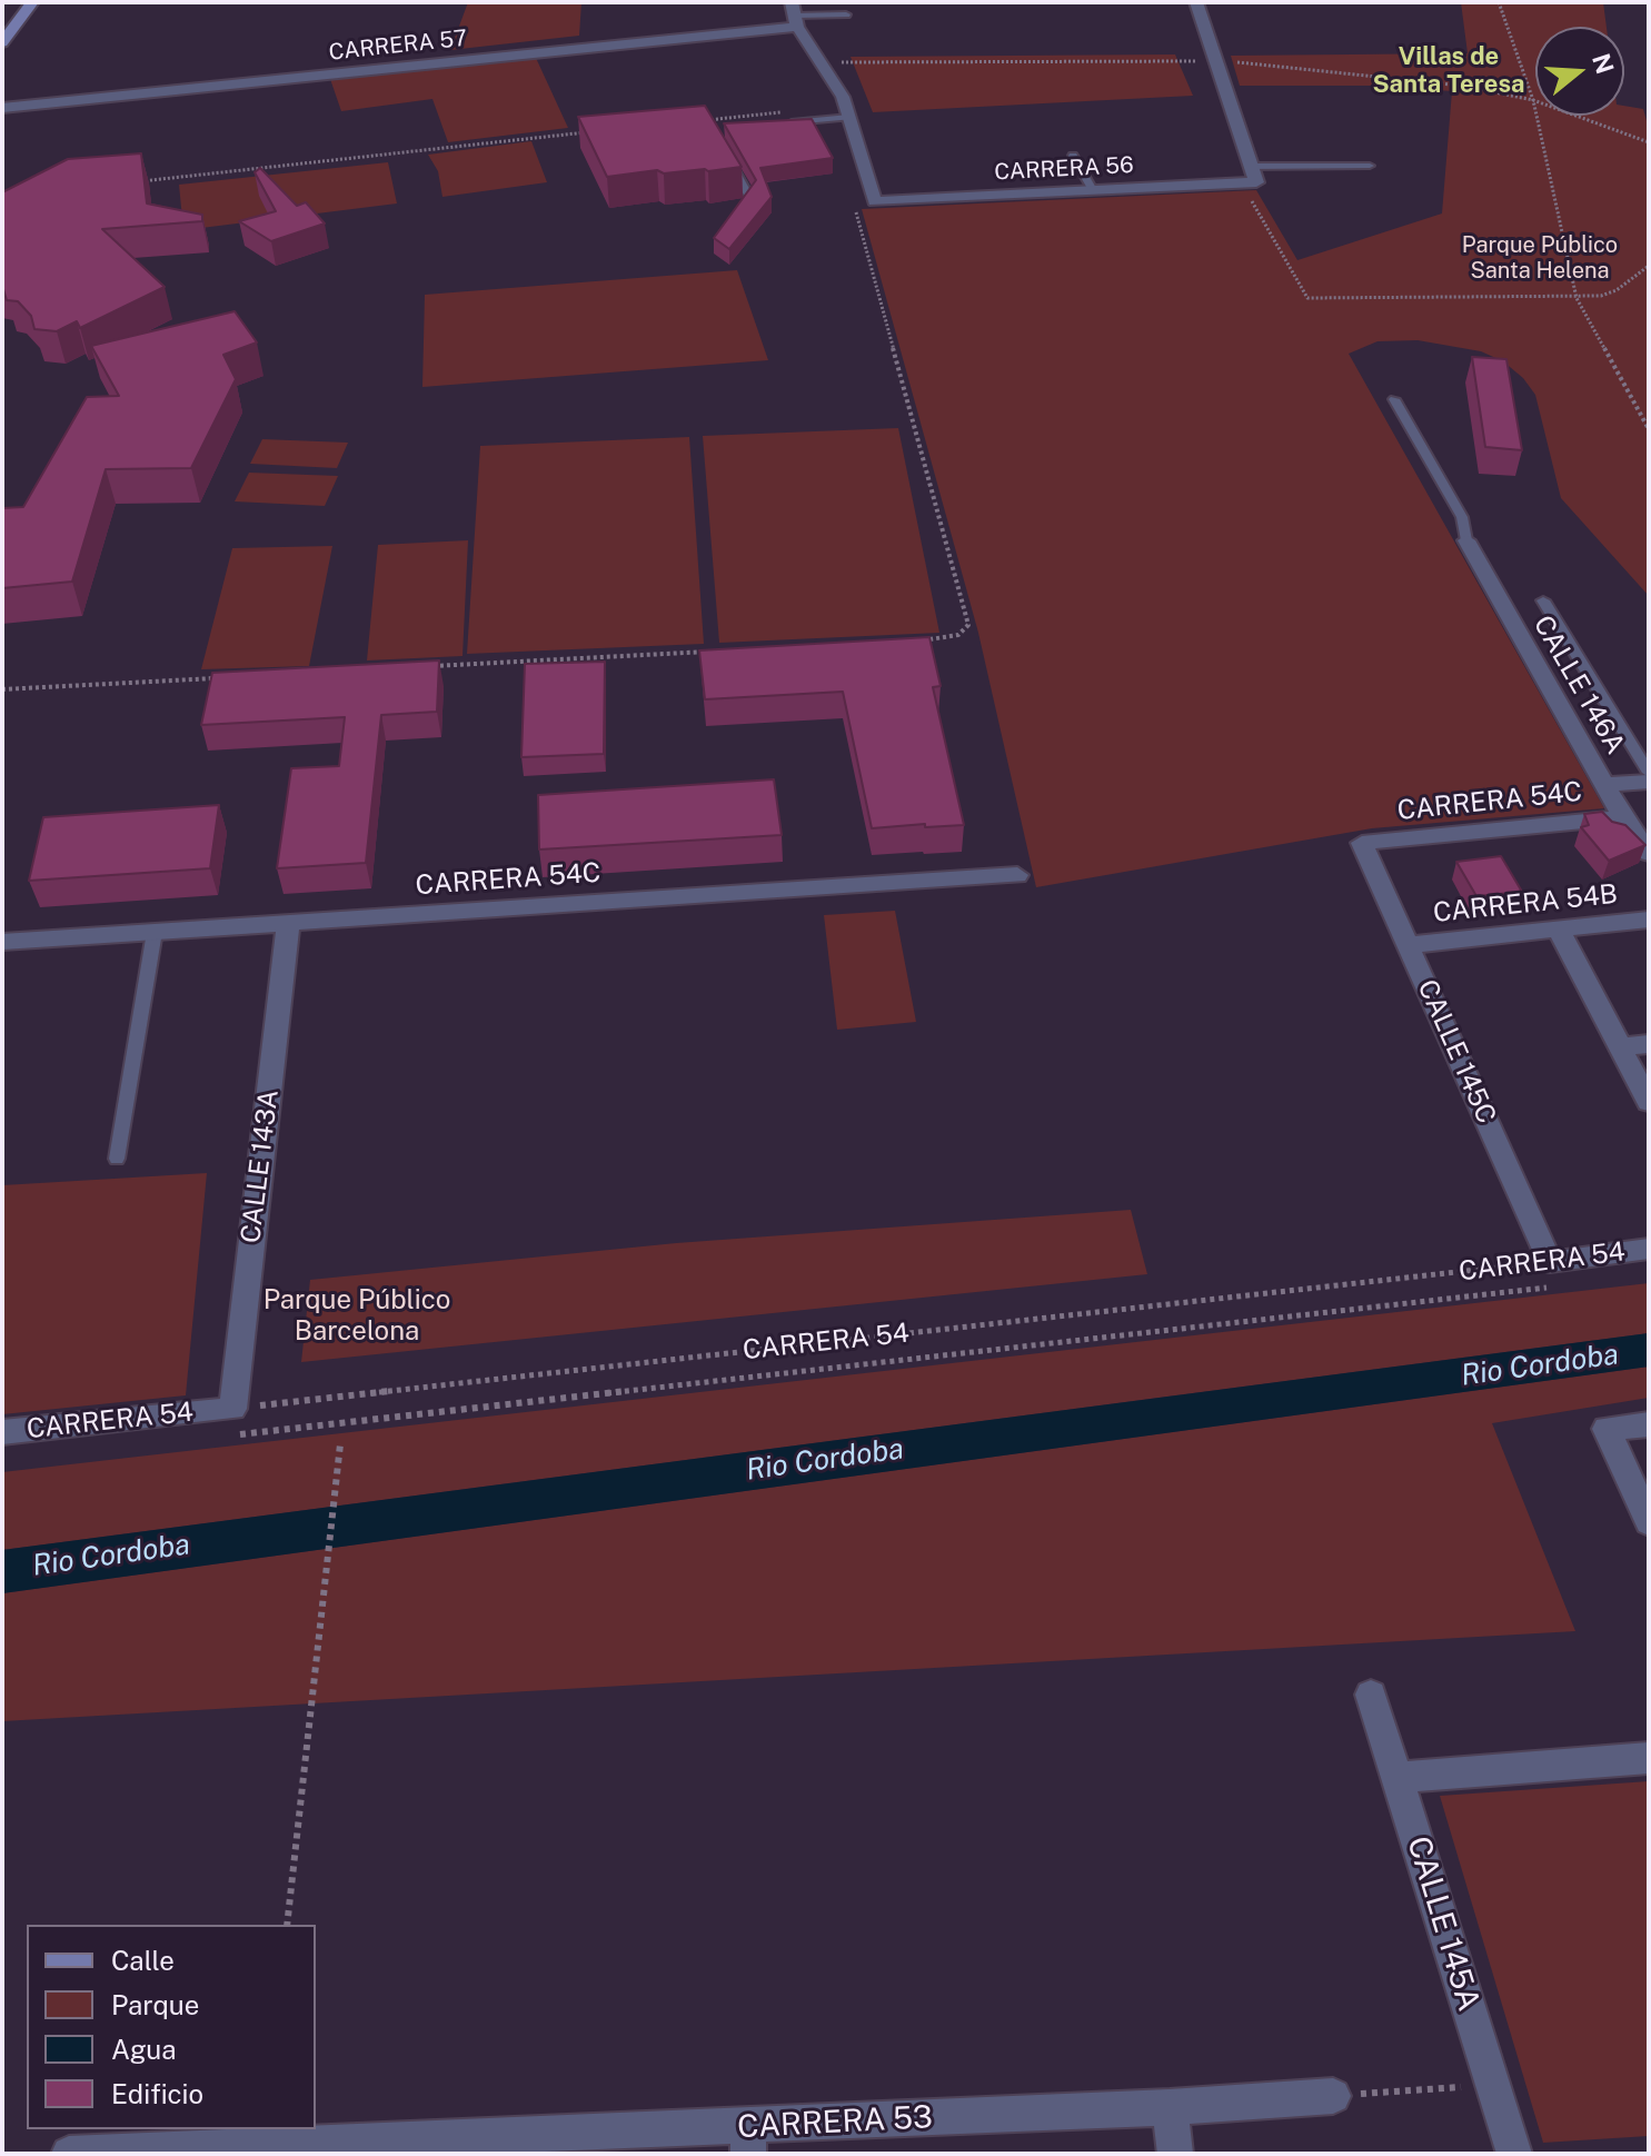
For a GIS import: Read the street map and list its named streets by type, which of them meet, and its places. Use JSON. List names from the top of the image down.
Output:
{
  "streets": {
    "street": [
      "CARRERA 57",
      "CARRERA 56",
      "CALLE 146A",
      "CARRERA 54C",
      "CARRERA 54B",
      "CALLE 145C",
      "CALLE 143A",
      "CARRERA 54",
      "CALLE 145A",
      "CARRERA 53"
    ]
  },
  "crossings": [
    ["CALLE 146A", "CARRERA 54C"],
    ["CARRERA 54C", "CALLE 145C"],
    ["CARRERA 54C", "CALLE 143A"],
    ["CARRERA 54B", "CALLE 145C"],
    ["CALLE 145C", "CARRERA 54"],
    ["CALLE 143A", "CARRERA 54"]
  ],
  "districts": ["Villas de Santa Teresa"],
  "water": ["Rio Cordoba"],
  "parks": ["Parque Público Santa Helena", "Parque Público Barcelona"],
  "legend": [
    "Calle",
    "Parque",
    "Agua",
    "Edificio"
  ],
  "north": "right"
}
